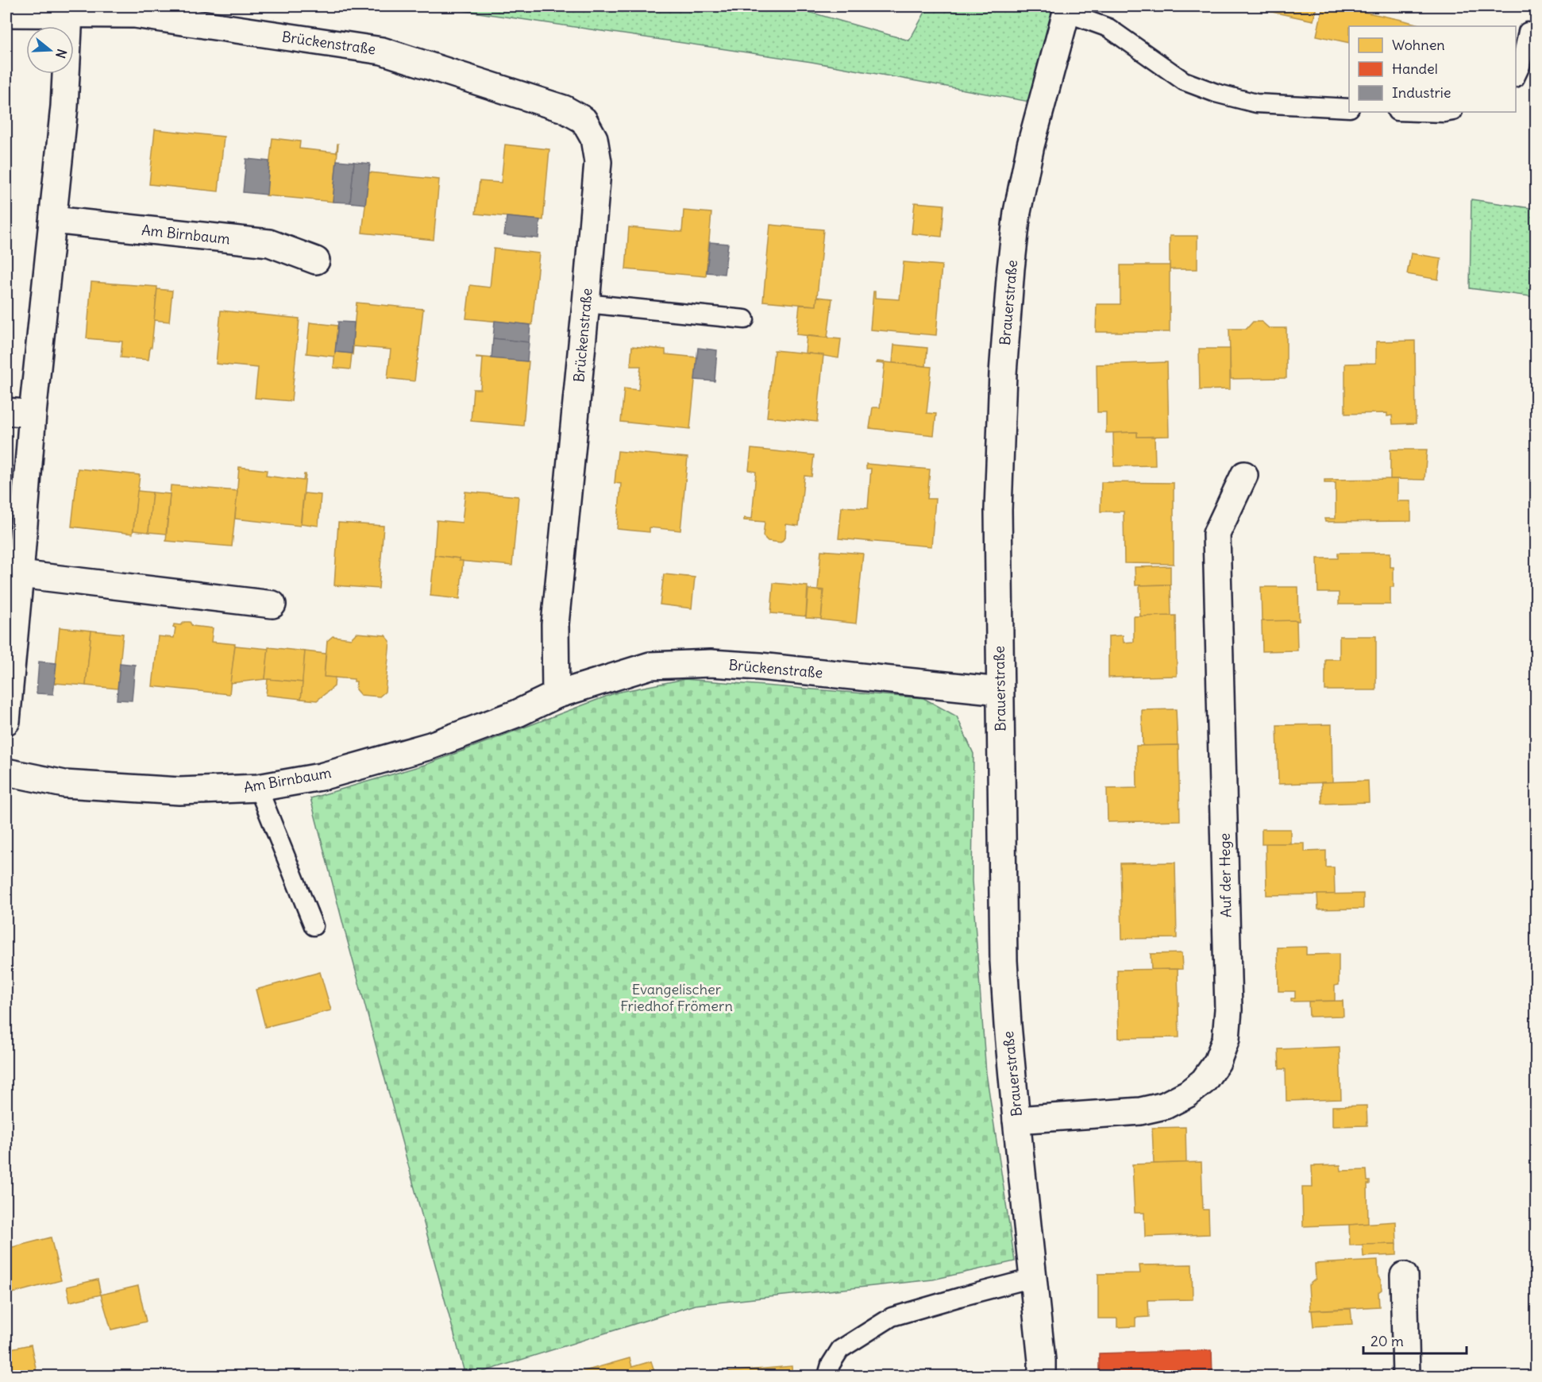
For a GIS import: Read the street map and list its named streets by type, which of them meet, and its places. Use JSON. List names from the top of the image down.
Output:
{
  "streets": {
    "street": [
      "Brückenstraße",
      "Am Birnbaum",
      "Brauerstraße",
      "Auf der Hege"
    ]
  },
  "crossings": [
    ["Brückenstraße", "Am Birnbaum"],
    ["Brückenstraße", "Brauerstraße"],
    ["Brauerstraße", "Auf der Hege"]
  ],
  "parks": ["Evangelischer Friedhof Frömern"],
  "legend": ["Wohnen", "Handel", "Industrie"],
  "scale_bar": "20 m",
  "north": "right"
}
